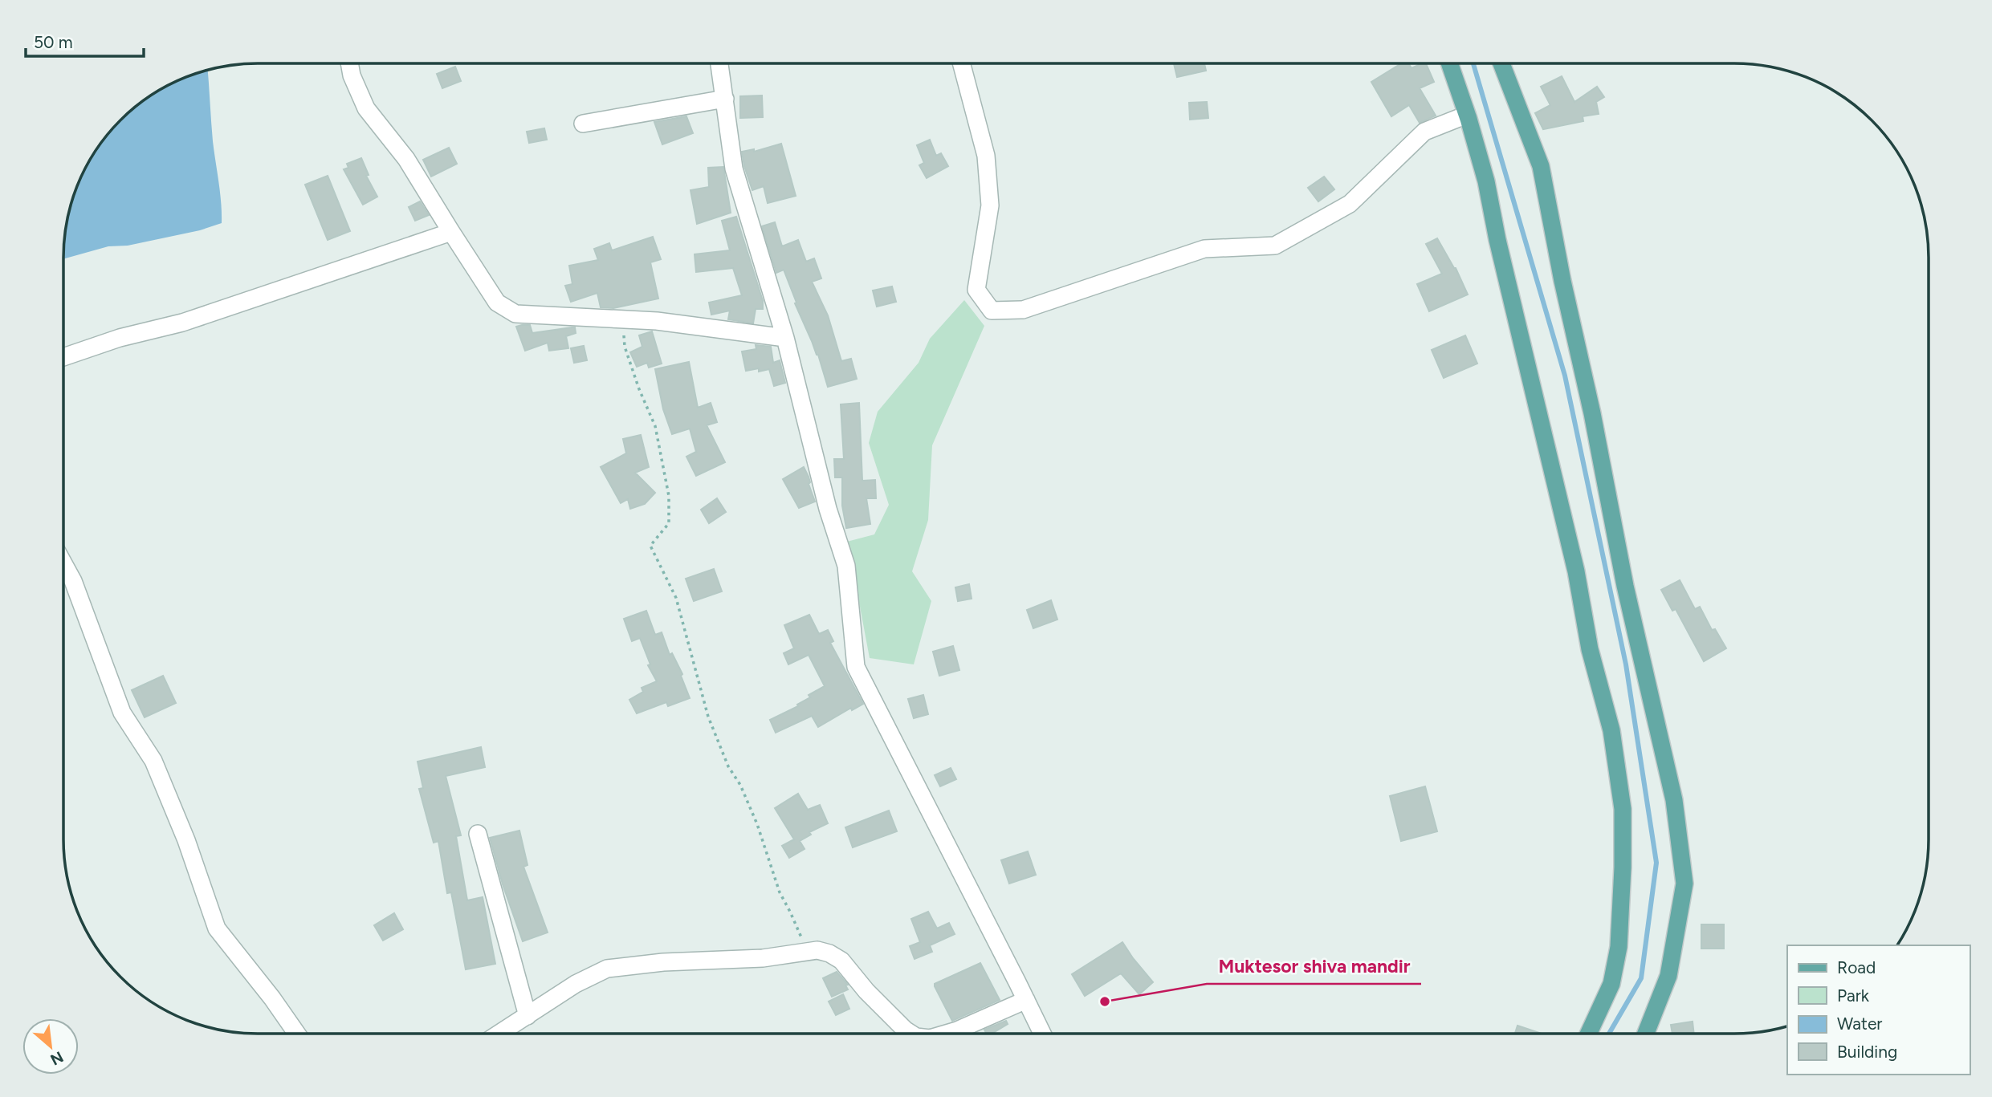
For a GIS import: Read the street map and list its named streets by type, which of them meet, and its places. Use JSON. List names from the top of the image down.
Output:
{
  "places": ["Muktesor shiva mandir"],
  "legend": [
    "Road",
    "Park",
    "Water",
    "Building"
  ],
  "scale_bar": "50 m",
  "north": "bottom right"
}
